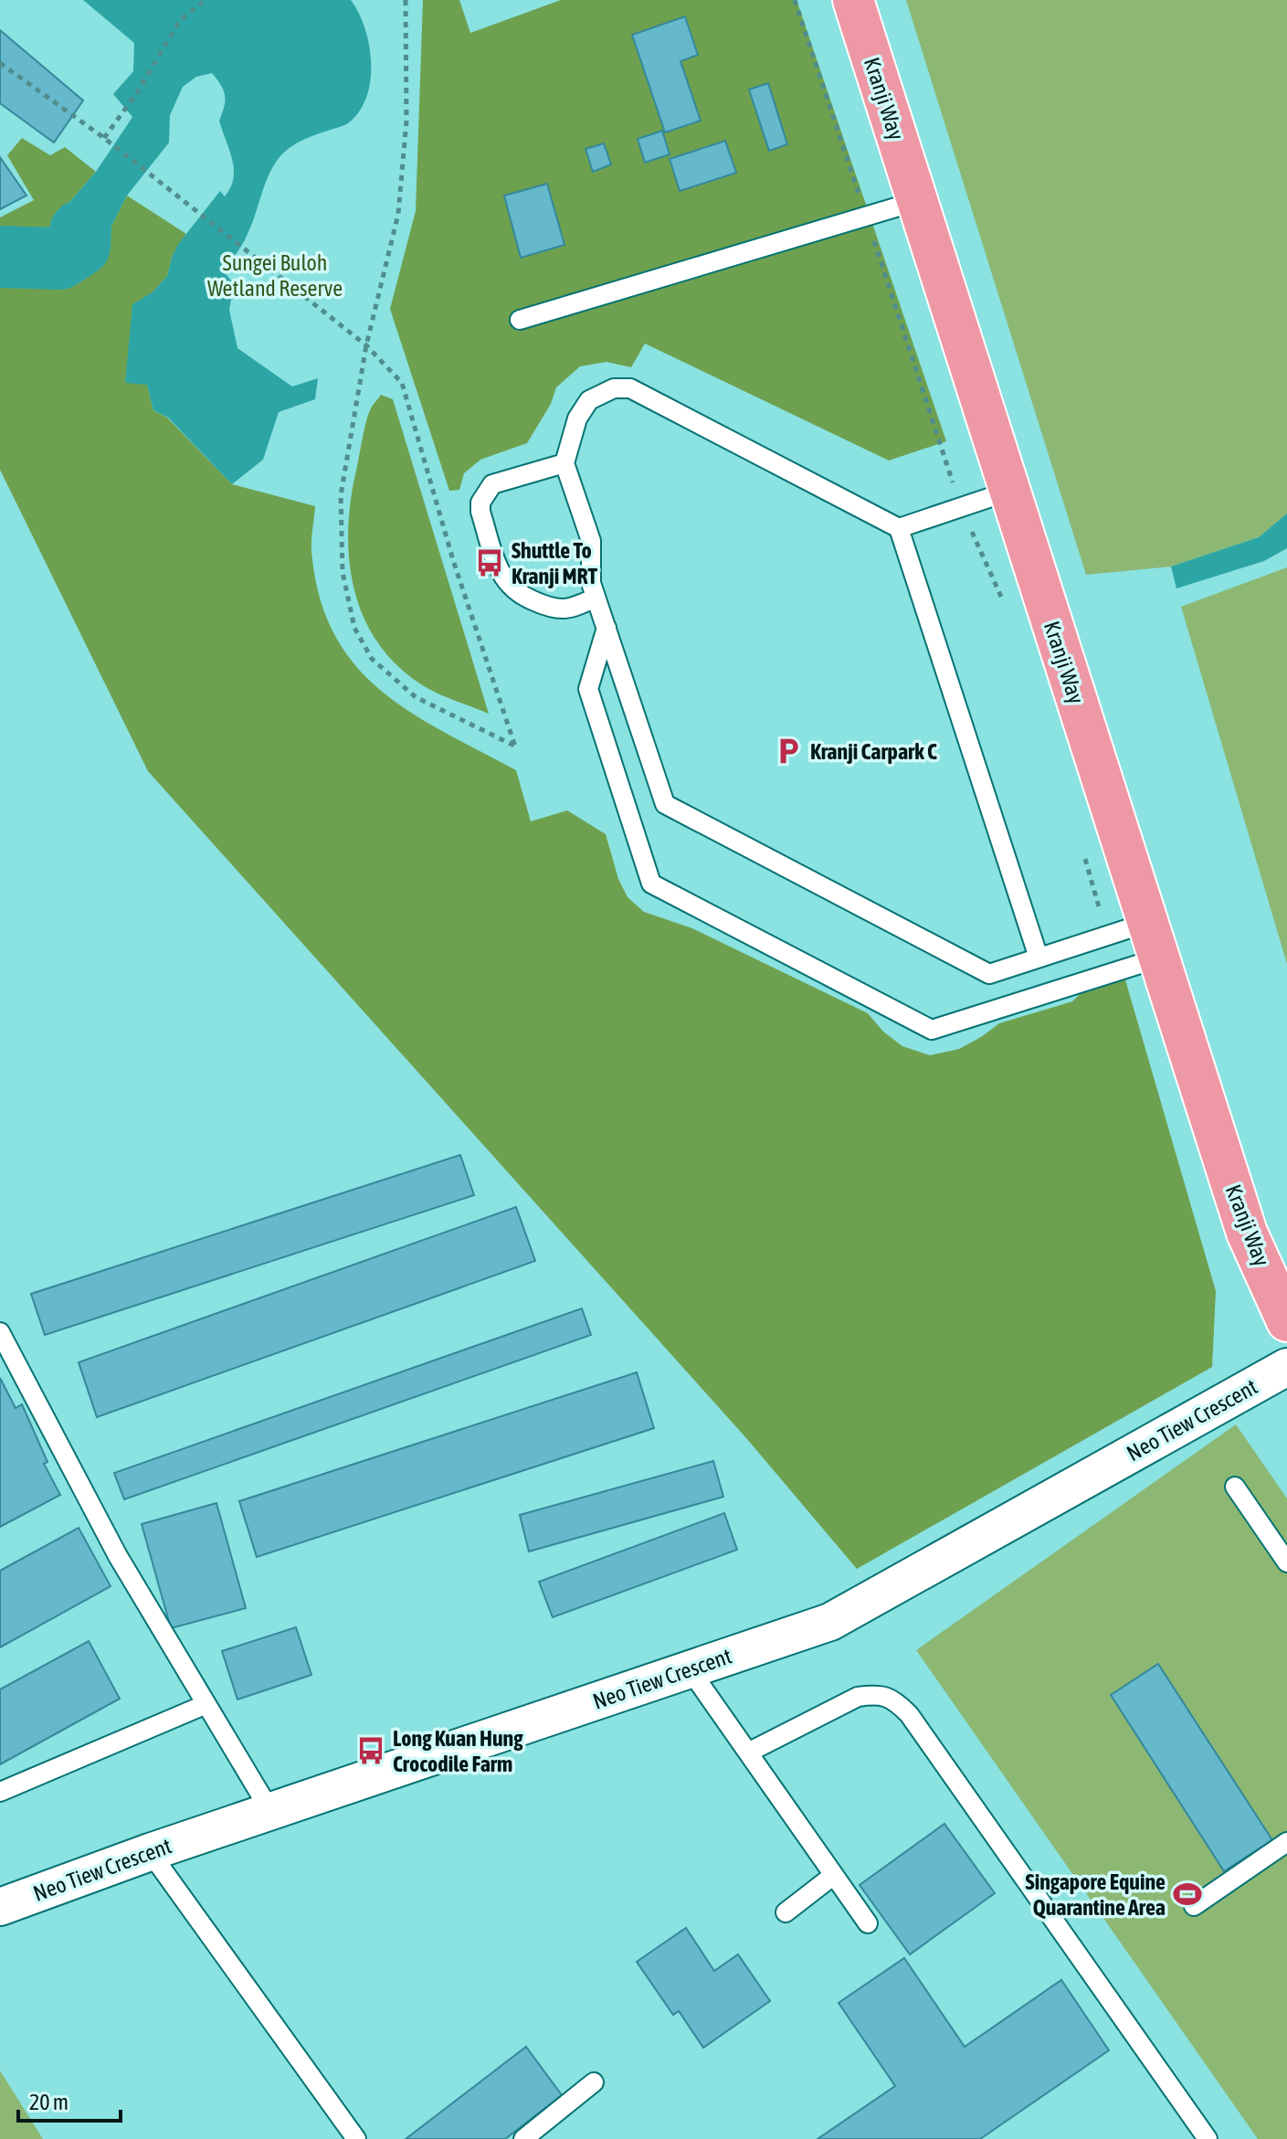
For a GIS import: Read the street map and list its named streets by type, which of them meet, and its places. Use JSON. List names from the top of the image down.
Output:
{
  "streets": {
    "main road": ["Kranji Way"],
    "street": ["Neo Tiew Crescent"]
  },
  "parks": ["Sungei Buloh Wetland Reserve"],
  "places": {
    "bus stop": ["Shuttle To Kranji MRT", "Long Kuan Hung Crocodile Farm"],
    "parking": ["Kranji Carpark C"],
    "sports": ["Singapore Equine Quarantine Area"]
  },
  "scale_bar": "20 m"
}
